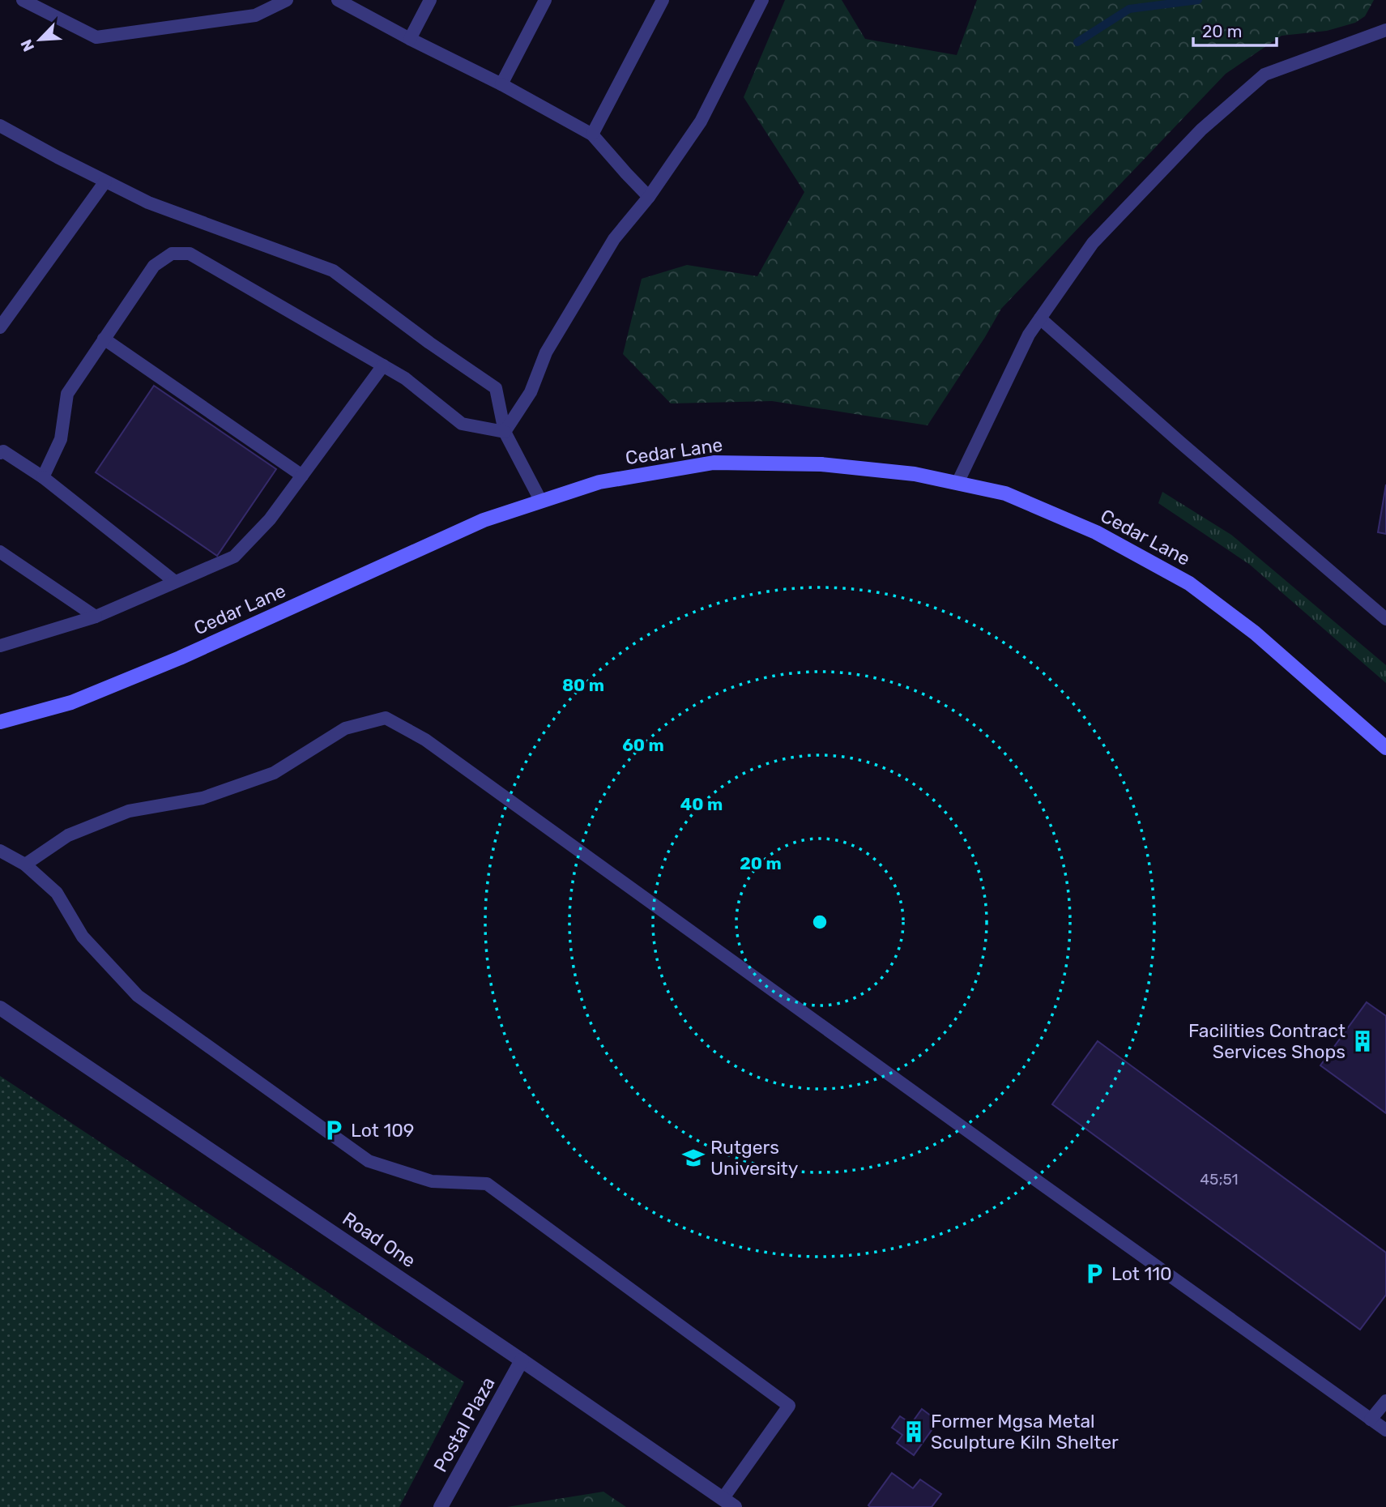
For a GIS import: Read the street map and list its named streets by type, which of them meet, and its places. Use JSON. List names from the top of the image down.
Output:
{
  "streets": {
    "street": ["Cedar Lane", "Road One", "Postal Plaza"]
  },
  "crossings": [
    ["Road One", "Postal Plaza"]
  ],
  "places": {
    "building": ["Facilities Contract Services Shops", "Former Mgsa Metal Sculpture Kiln Shelter"],
    "parking": ["Lot 109", "Lot 110"],
    "school or university": ["Rutgers University"]
  },
  "house_numbers": ["45;51"],
  "scale_bar": "20 m",
  "north": "bottom left",
  "rings": [
    "80 m",
    "60 m",
    "40 m",
    "20 m"
  ]
}
